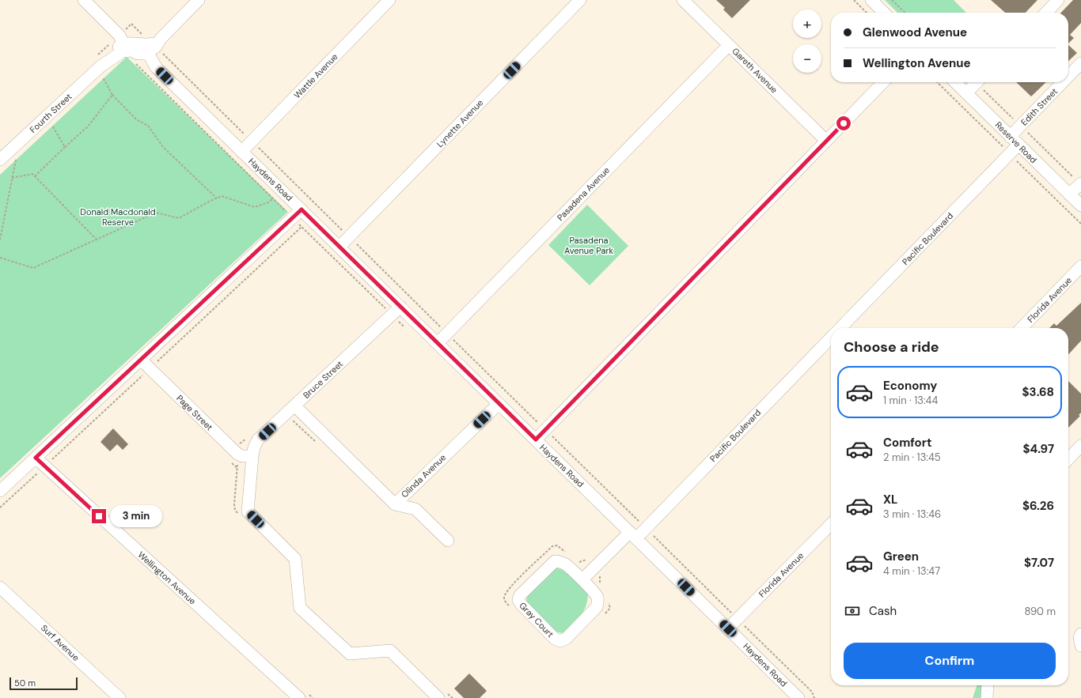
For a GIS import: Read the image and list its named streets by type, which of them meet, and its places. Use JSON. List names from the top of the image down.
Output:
{
  "streets": {
    "street": [
      "Gareth Avenue",
      "Wattle Avenue",
      "Edith Street",
      "Fourth Street",
      "Lynette Avenue",
      "Reserve Road",
      "Haydens Road",
      "Pasadena Avenue",
      "Pacific Boulevard",
      "Florida Avenue",
      "Bruce Street",
      "Page Street",
      "Olinda Avenue",
      "Wellington Avenue",
      "Gray Court",
      "Surf Avenue"
    ]
  },
  "crossings": [
    ["Gareth Avenue", "Pasadena Avenue"],
    ["Wattle Avenue", "Haydens Road"],
    ["Edith Street", "Reserve Road"],
    ["Lynette Avenue", "Haydens Road"],
    ["Reserve Road", "Pacific Boulevard"],
    ["Haydens Road", "Pasadena Avenue"],
    ["Haydens Road", "Pacific Boulevard"],
    ["Haydens Road", "Florida Avenue"],
    ["Haydens Road", "Bruce Street"],
    ["Haydens Road", "Olinda Avenue"],
    ["Bruce Street", "Olinda Avenue"]
  ],
  "parks": ["Donald Macdonald Reserve", "Pasadena Avenue Park"],
  "scale_bar": "50 m",
  "page": {
    "map_buttons": ["+", "−"],
    "banner": ["Glenwood Avenue", "Wellington Avenue"],
    "heading": "Choose a ride",
    "list": [
      {
        "name": "Economy",
        "note": "1 min · 13:44",
        "value": "$3.68"
      },
      {
        "name": "Comfort",
        "note": "2 min · 13:45",
        "value": "$4.97"
      },
      {
        "name": "XL",
        "note": "3 min · 13:46",
        "value": "$6.26"
      },
      {
        "name": "Green",
        "note": "4 min · 13:47",
        "value": "$7.07"
      }
    ],
    "bubble": "3 min",
    "pay": ["Cash", "890 m"],
    "buttons": "Confirm",
    "scale": "50 m"
  }
}
